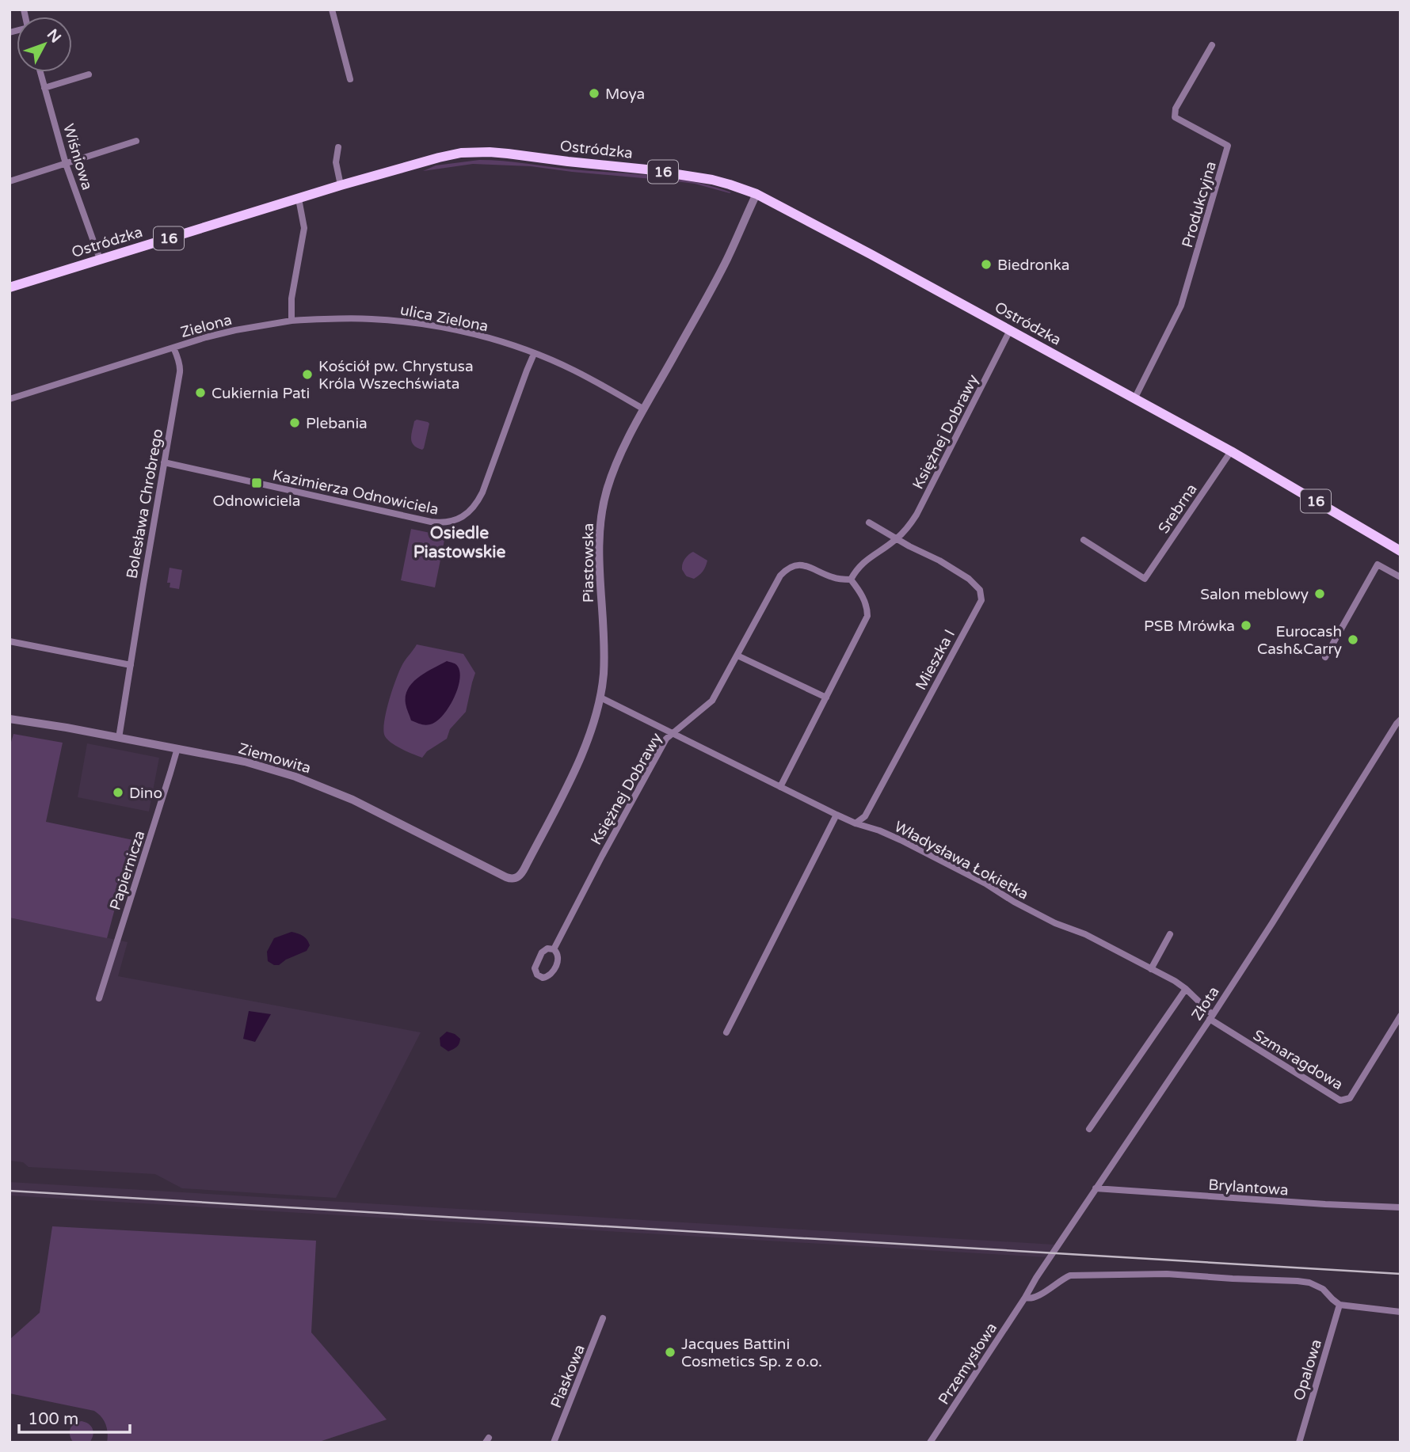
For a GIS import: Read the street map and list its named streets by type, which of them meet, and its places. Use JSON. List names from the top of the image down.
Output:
{
  "streets": {
    "main road": ["Ostródzka", "16"],
    "street": [
      "Wiśniowa",
      "Produkcyjna",
      "ulica Zielona",
      "Zielona",
      "Księżnej Dobrawy",
      "Kazimierza Odnowiciela",
      "Bolesława Chrobrego",
      "Srebrna",
      "Piastowska",
      "Mieszka I",
      "Ziemowita",
      "Władysława Łokietka",
      "Papiernicza",
      "Złota",
      "Szmaragdowa",
      "Brylantowa",
      "Przemysłowa",
      "Opalowa",
      "Piaskowa"
    ]
  },
  "crossings": [
    ["Ostródzka", "Wiśniowa"],
    ["Ostródzka", "16"],
    ["Ostródzka", "Produkcyjna"],
    ["Ostródzka", "Księżnej Dobrawy"],
    ["Ostródzka", "Srebrna"],
    ["Ostródzka", "Piastowska"],
    ["16", "Srebrna"],
    ["ulica Zielona", "Zielona"],
    ["ulica Zielona", "Kazimierza Odnowiciela"],
    ["ulica Zielona", "Piastowska"],
    ["Zielona", "Bolesława Chrobrego"],
    ["Księżnej Dobrawy", "Mieszka I"],
    ["Księżnej Dobrawy", "Władysława Łokietka"],
    ["Kazimierza Odnowiciela", "Bolesława Chrobrego"],
    ["Bolesława Chrobrego", "Ziemowita"],
    ["Piastowska", "Ziemowita"],
    ["Piastowska", "Władysława Łokietka"],
    ["Mieszka I", "Władysława Łokietka"],
    ["Ziemowita", "Papiernicza"],
    ["Władysława Łokietka", "Złota"],
    ["Władysława Łokietka", "Szmaragdowa"],
    ["Złota", "Szmaragdowa"],
    ["Złota", "Brylantowa"],
    ["Złota", "Przemysłowa"]
  ],
  "districts": ["Osiedle Piastowskie"],
  "places": {
    "other": [
      "Moya",
      "Biedronka",
      "Kościół pw. Chrystusa Króla Wszechświata",
      "Cukiernia Pati",
      "Plebania",
      "Salon meblowy",
      "PSB Mrówka",
      "Eurocash Cash&Carry",
      "Dino",
      "Jacques Battini Cosmetics Sp. z o.o."
    ],
    "transit": ["Odnowiciela"]
  },
  "scale_bar": "100 m",
  "north": "top right"
}
